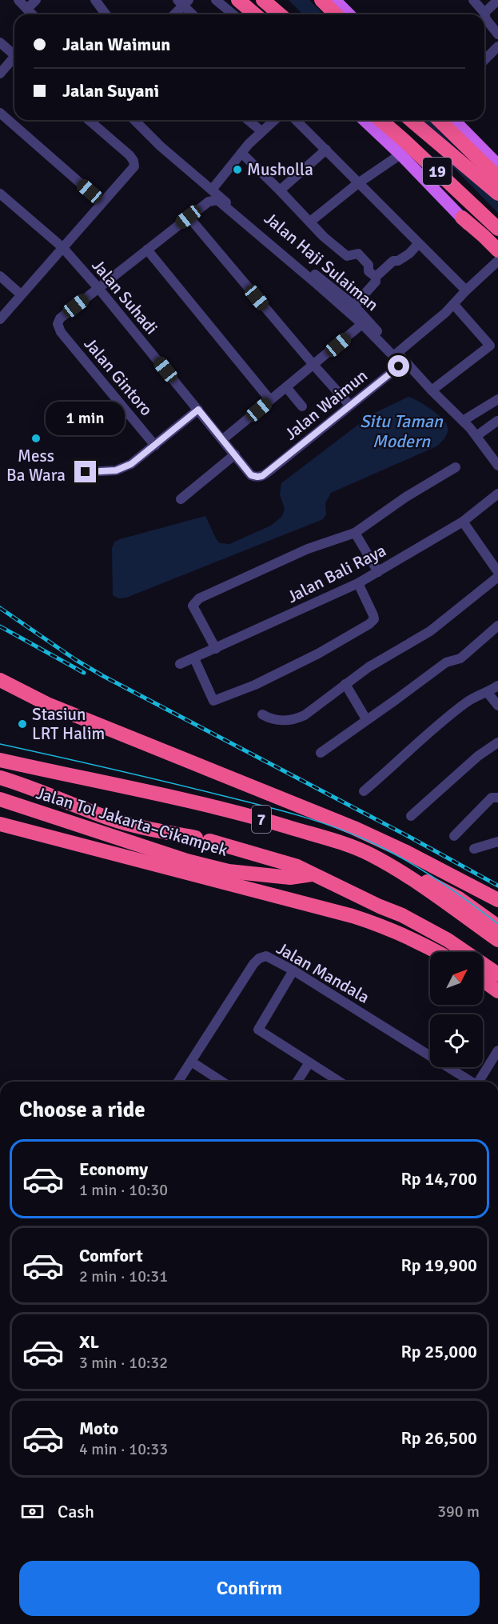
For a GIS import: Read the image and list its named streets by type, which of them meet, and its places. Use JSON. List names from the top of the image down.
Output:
{
  "streets": {
    "highway": ["19", "7", "Jalan Tol Jakarta–Cikampek"],
    "street": [
      "Jalan Haji Sulaiman",
      "Jalan Suhadi",
      "Jalan Gintoro",
      "Jalan Waimun",
      "Jalan Bali Raya",
      "Jalan Mandala"
    ]
  },
  "crossings": [
    ["Jalan Suhadi", "Jalan Gintoro"],
    ["Jalan Suhadi", "Jalan Waimun"],
    ["Jalan Gintoro", "Jalan Waimun"]
  ],
  "water": ["Situ Taman Modern"],
  "places": ["Musholla", "Mess Ba Wara", "Stasiun LRT Halim"],
  "north": "top right",
  "page": {
    "banner": ["Jalan Waimun", "Jalan Suyani"],
    "bubble": "1 min",
    "heading": "Choose a ride",
    "list": [
      {
        "name": "Economy",
        "note": "1 min · 10:30",
        "value": "Rp 14,700"
      },
      {
        "name": "Comfort",
        "note": "2 min · 10:31",
        "value": "Rp 19,900"
      },
      {
        "name": "XL",
        "note": "3 min · 10:32",
        "value": "Rp 25,000"
      },
      {
        "name": "Moto",
        "note": "4 min · 10:33",
        "value": "Rp 26,500"
      }
    ],
    "pay": ["Cash", "390 m"],
    "buttons": "Confirm"
  }
}
